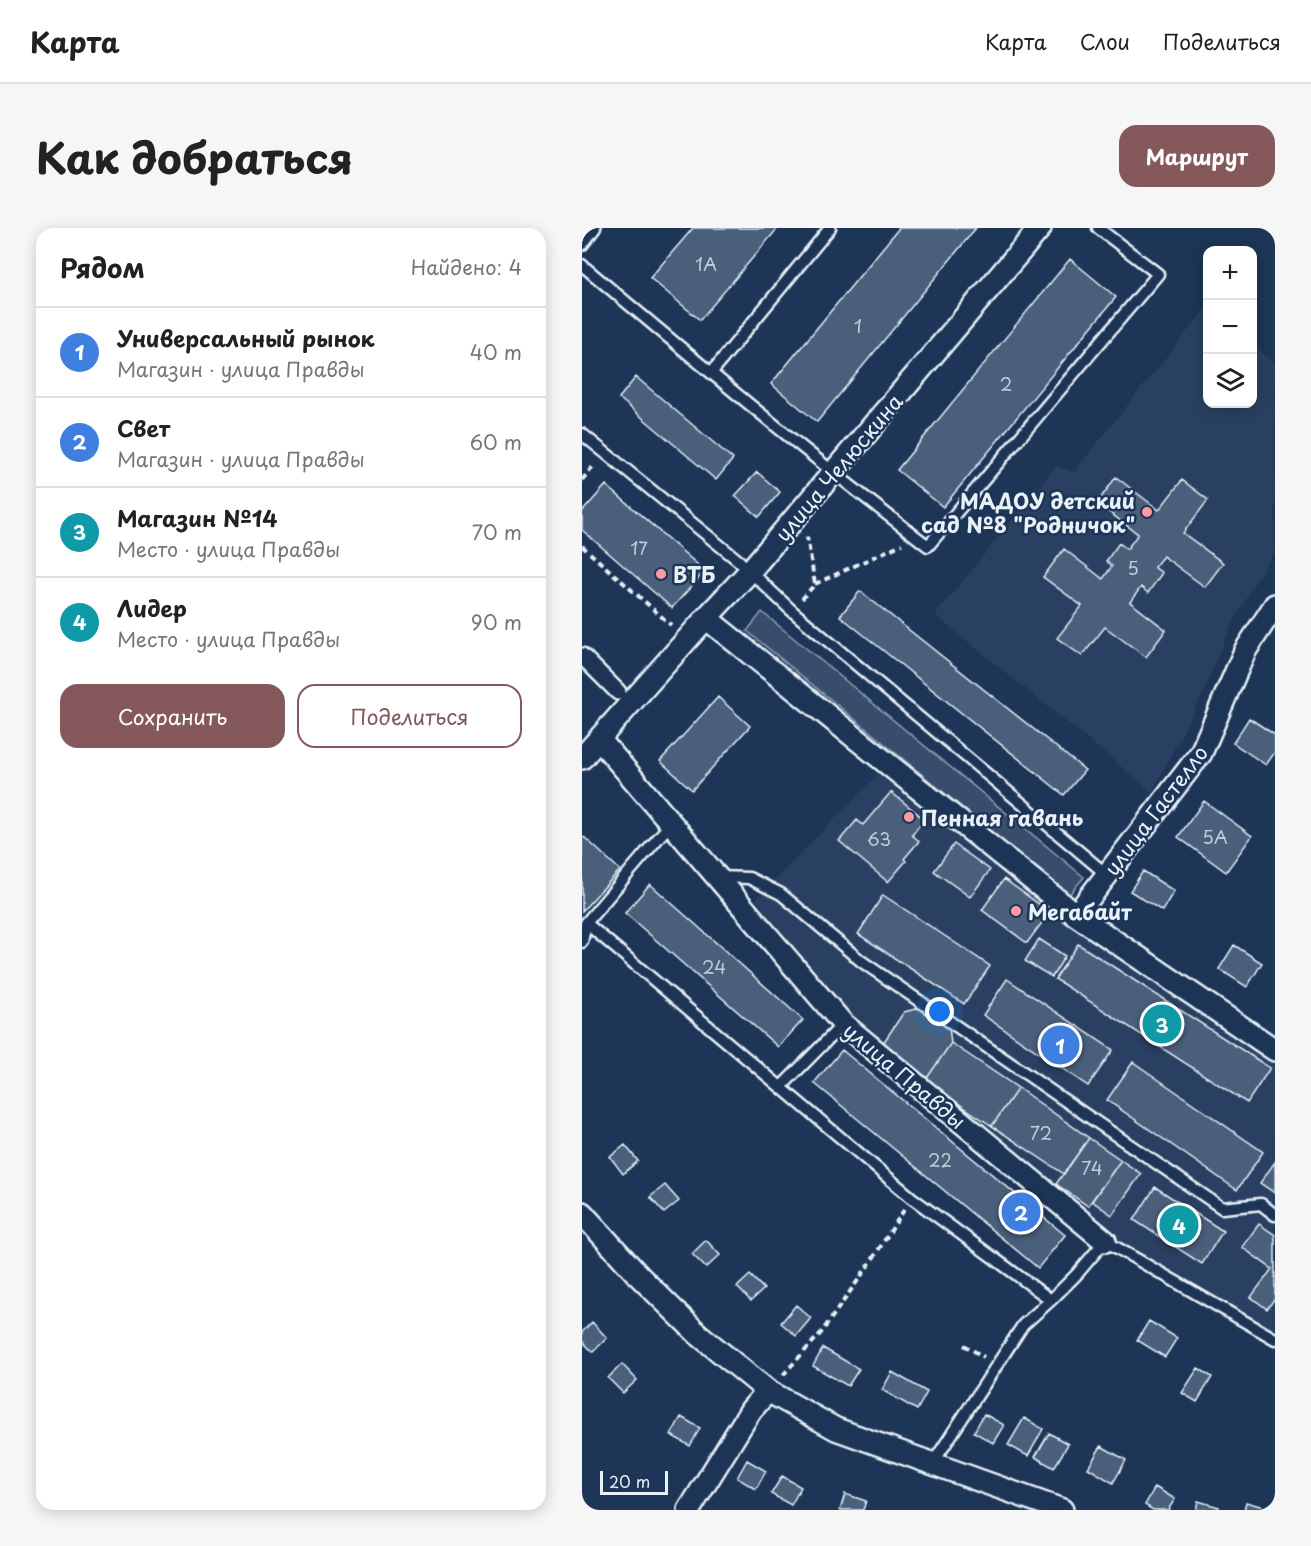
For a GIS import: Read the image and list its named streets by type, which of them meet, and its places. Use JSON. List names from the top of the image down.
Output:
{
  "streets": {
    "street": ["улица Челюскина", "улица Гастелло", "улица Правды"]
  },
  "crossings": [
    ["улица Челюскина", "улица Правды"]
  ],
  "places": [
    "МАДОУ детский сад №8 \"Родничок\"",
    "ВТБ",
    "Пенная гавань",
    "Мегабайт"
  ],
  "house_numbers": [
    "1А",
    "1",
    "2",
    "17",
    "5",
    "5А",
    "63",
    "24",
    "72",
    "22",
    "74"
  ],
  "scale_bar": "20 m",
  "page": {
    "header": "Карта",
    "nav": ["Карта", "Слои", "Поделиться"],
    "title": "Как добраться",
    "buttons": [
      "Маршрут",
      ["Сохранить", "Поделиться"]
    ],
    "heading": ["Рядом", "Найдено: 4"],
    "map_buttons": ["+", "−"],
    "list": [
      {
        "mark": "1",
        "name": "Универсальный рынок",
        "note": "Магазин · улица Правды",
        "value": "40 m"
      },
      {
        "mark": "2",
        "name": "Свет",
        "note": "Магазин · улица Правды",
        "value": "60 m"
      },
      {
        "mark": "3",
        "name": "Магазин №14",
        "note": "Место · улица Правды",
        "value": "70 m"
      },
      {
        "mark": "4",
        "name": "Лидер",
        "note": "Место · улица Правды",
        "value": "90 m"
      }
    ],
    "pins": [
      "3",
      "1",
      "2",
      "4"
    ],
    "scale": "20 m"
  }
}
